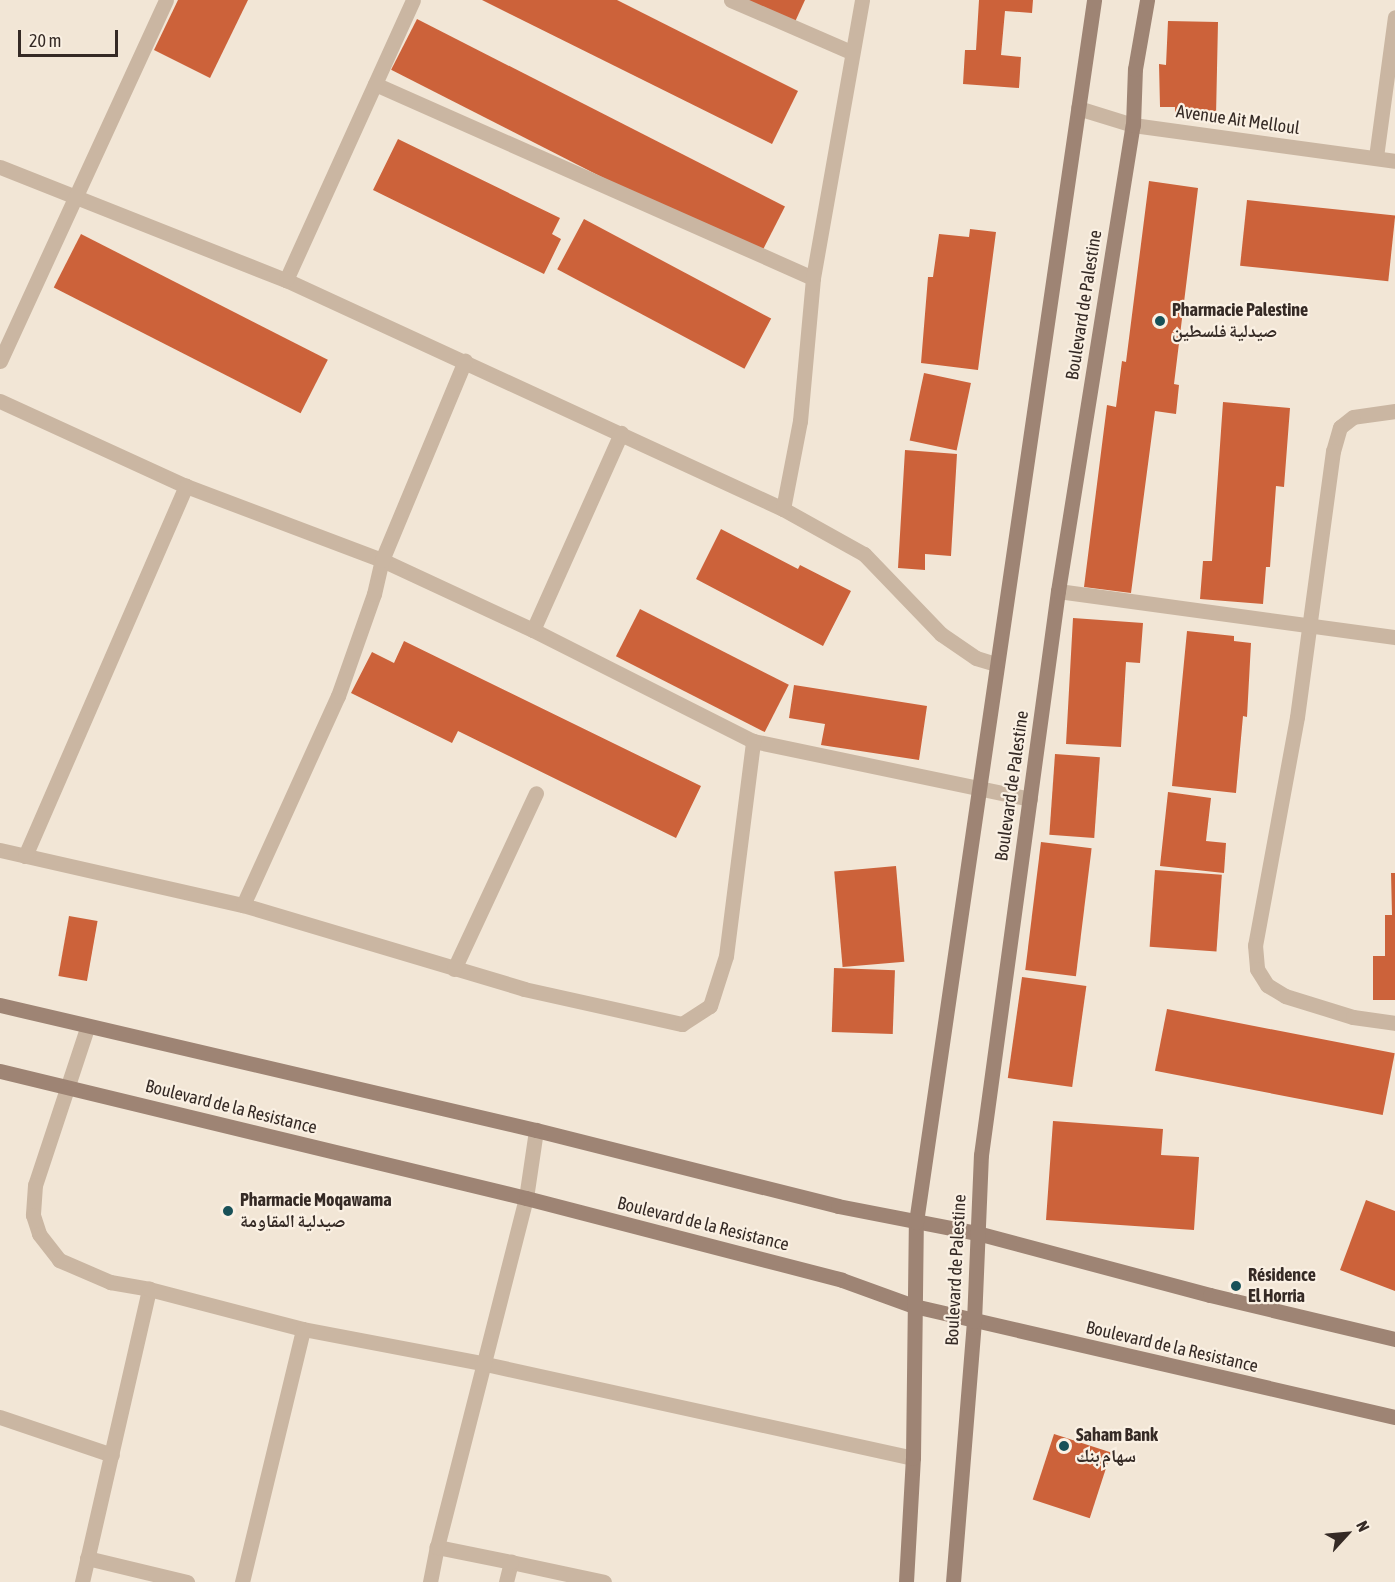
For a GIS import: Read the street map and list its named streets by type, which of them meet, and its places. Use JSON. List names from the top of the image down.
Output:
{
  "streets": {
    "street": ["Avenue Ait Melloul", "Boulevard de Palestine", "Boulevard de la Resistance"]
  },
  "crossings": [
    ["Avenue Ait Melloul", "Boulevard de Palestine"],
    ["Boulevard de Palestine", "Boulevard de la Resistance"]
  ],
  "places": [
    "Pharmacie Palestine صيدلية فلسطين",
    "Pharmacie Moqawama صيدلية المقاومة",
    "Résidence El Horria",
    "Saham Bank سهام بنك"
  ],
  "scale_bar": "20 m",
  "north": "top right"
}
